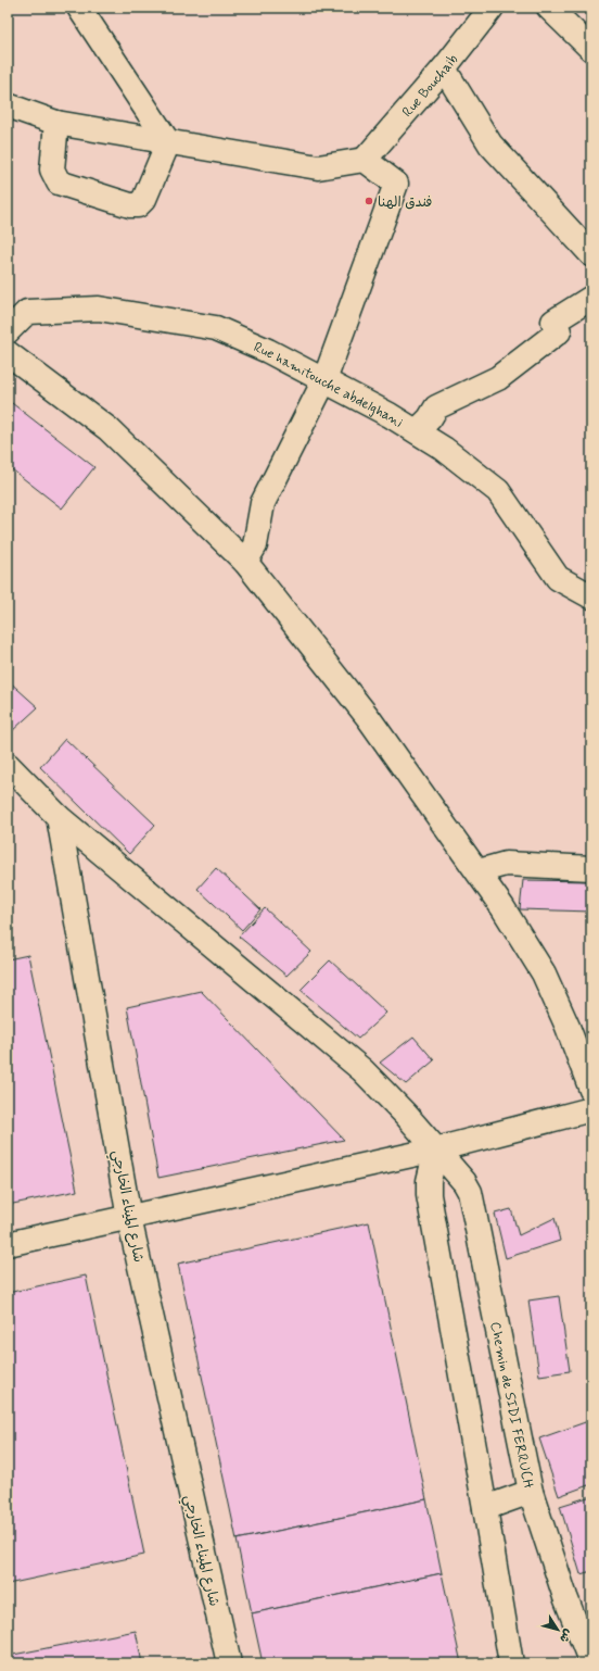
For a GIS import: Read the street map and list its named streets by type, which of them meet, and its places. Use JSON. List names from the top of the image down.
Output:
{
  "streets": {
    "street": [
      "Rue Bouchaib",
      "Rue hamitouche abdelghani",
      "شارع الميناء الخارجي",
      "Chemin de SIDI FERRUCH"
    ]
  },
  "crossings": [
    ["شارع الميناء الخارجي", "Chemin de SIDI FERRUCH"]
  ],
  "places": ["فندق الهنا"],
  "north": "bottom right"
}
